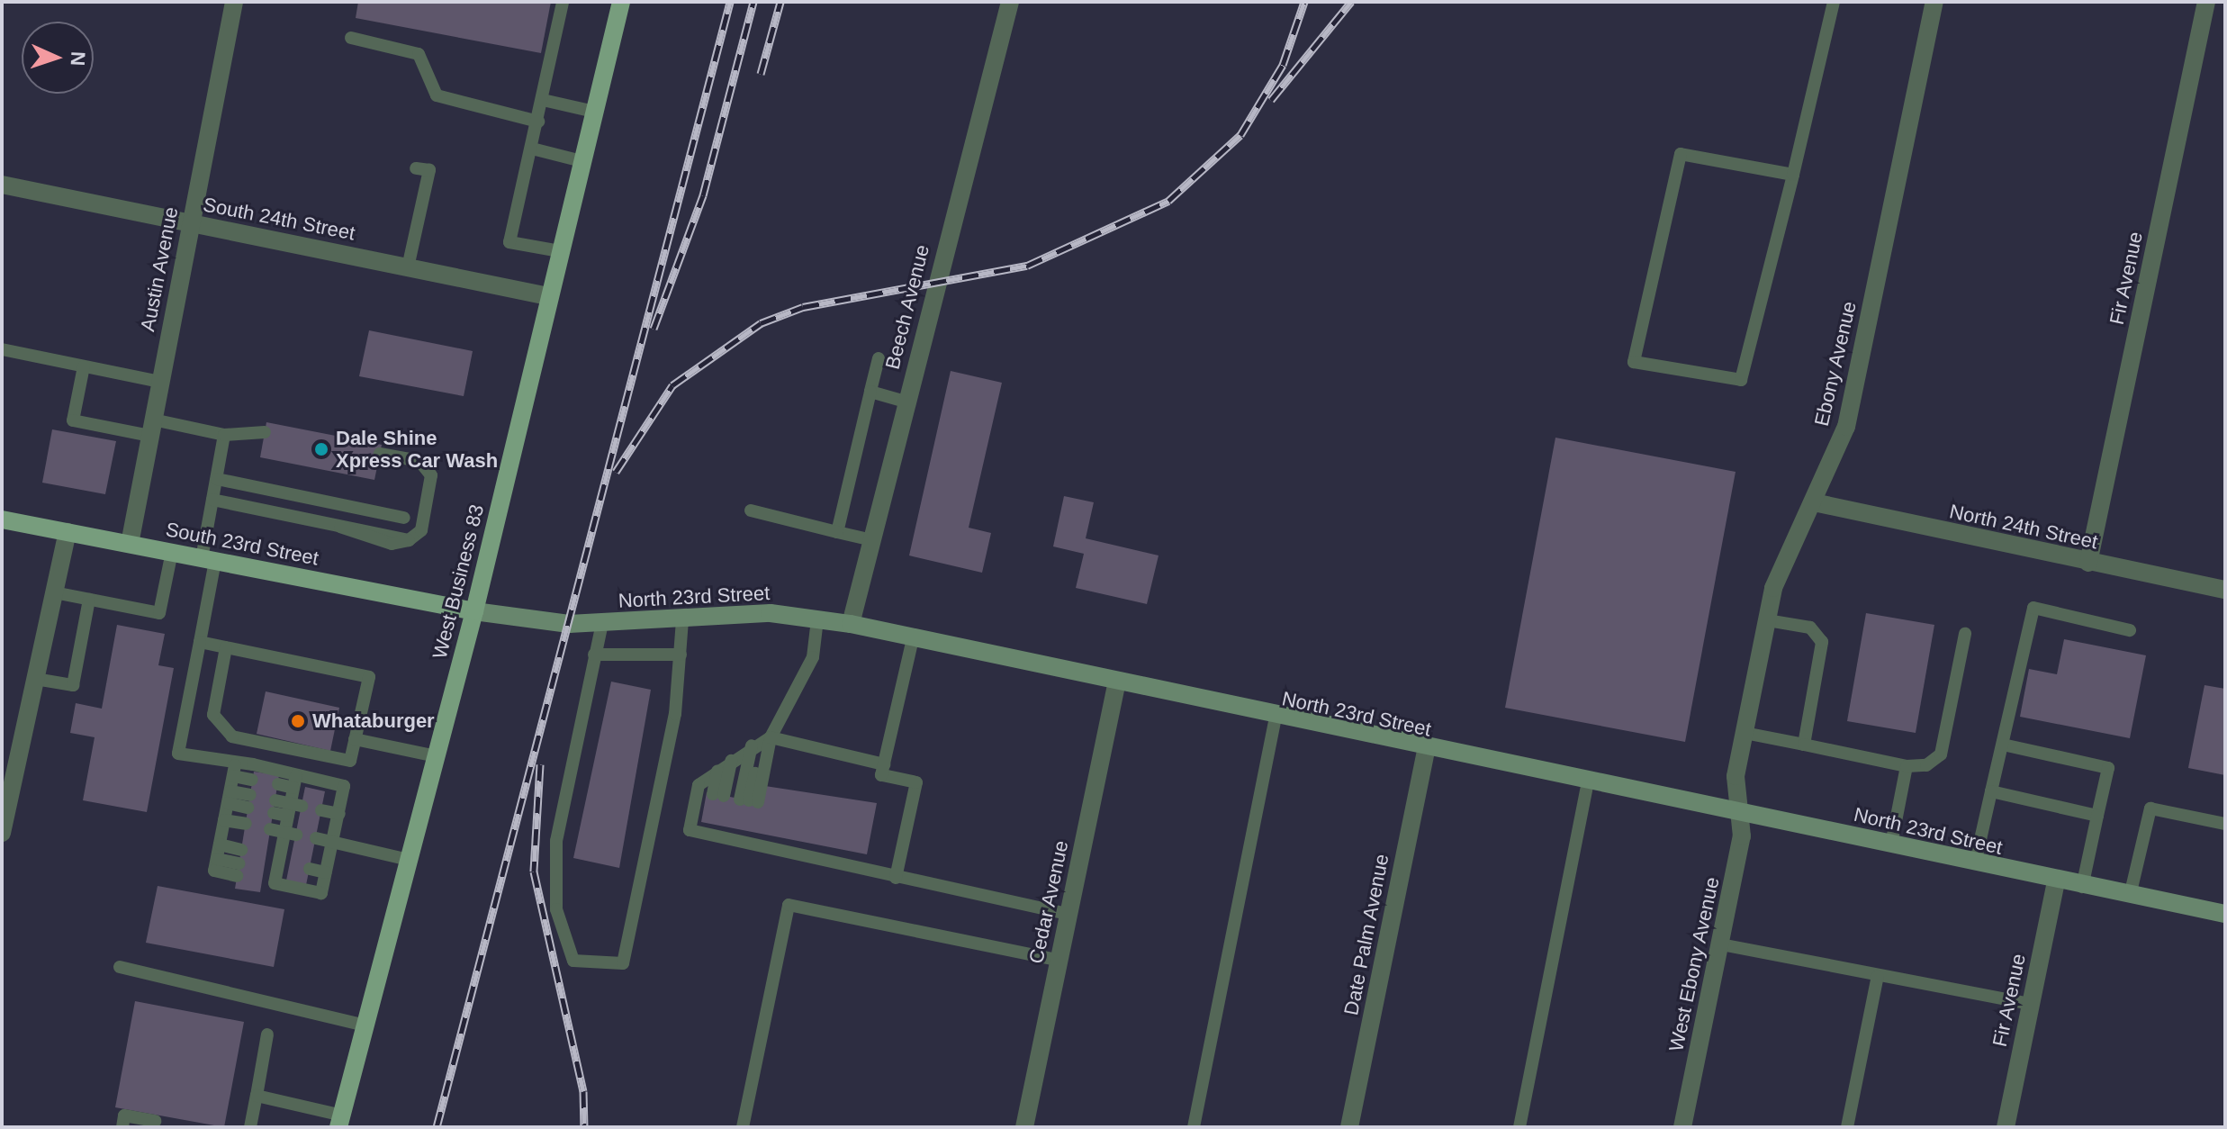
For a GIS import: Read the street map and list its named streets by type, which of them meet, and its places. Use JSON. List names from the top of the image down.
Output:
{
  "streets": {
    "main road": ["South 23rd Street", "West Business 83", "North 23rd Street"],
    "street": [
      "South 24th Street",
      "Austin Avenue",
      "Fir Avenue",
      "Beech Avenue",
      "Ebony Avenue",
      "North 24th Street",
      "Cedar Avenue",
      "Date Palm Avenue",
      "West Ebony Avenue"
    ]
  },
  "crossings": [
    ["South 24th Street", "Austin Avenue"],
    ["South 24th Street", "West Business 83"],
    ["Austin Avenue", "South 23rd Street"],
    ["Fir Avenue", "North 24th Street"],
    ["Fir Avenue", "North 23rd Street"],
    ["Beech Avenue", "North 23rd Street"],
    ["Ebony Avenue", "North 24th Street"],
    ["Ebony Avenue", "North 23rd Street"],
    ["Ebony Avenue", "West Ebony Avenue"],
    ["South 23rd Street", "West Business 83"],
    ["South 23rd Street", "North 23rd Street"],
    ["West Business 83", "North 23rd Street"],
    ["North 23rd Street", "Cedar Avenue"],
    ["North 23rd Street", "Date Palm Avenue"],
    ["North 23rd Street", "West Ebony Avenue"]
  ],
  "places": ["Dale Shine Xpress Car Wash", "Whataburger"],
  "north": "right"
}
